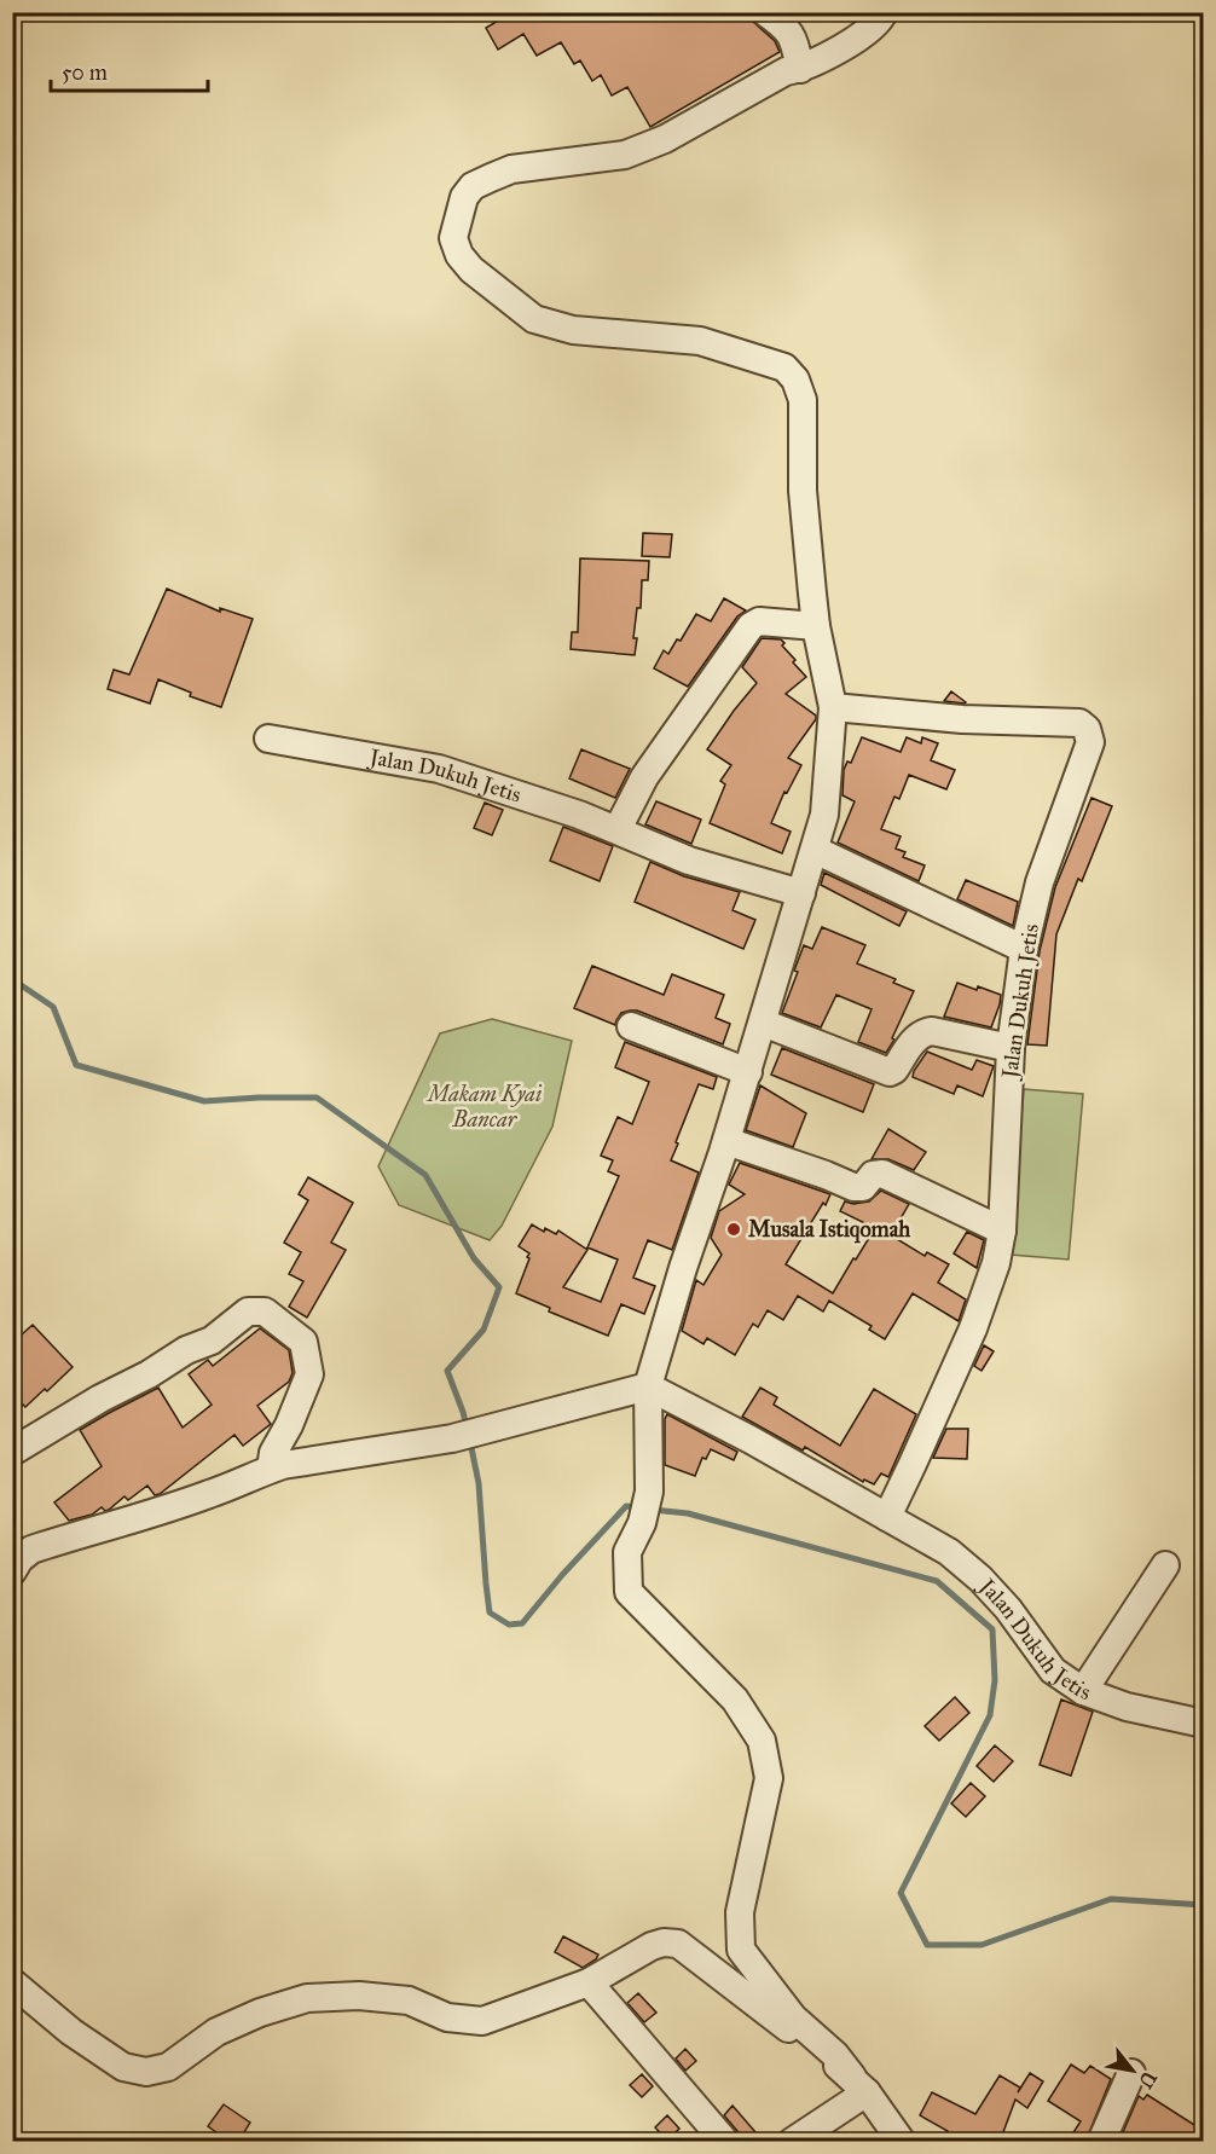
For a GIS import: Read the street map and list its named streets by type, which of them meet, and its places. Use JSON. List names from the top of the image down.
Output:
{
  "streets": {
    "street": ["Jalan Dukuh Jetis"]
  },
  "parks": ["Makam Kyai Bancar"],
  "places": ["Musala Istiqomah"],
  "scale_bar": "50 m",
  "north": "bottom right"
}
